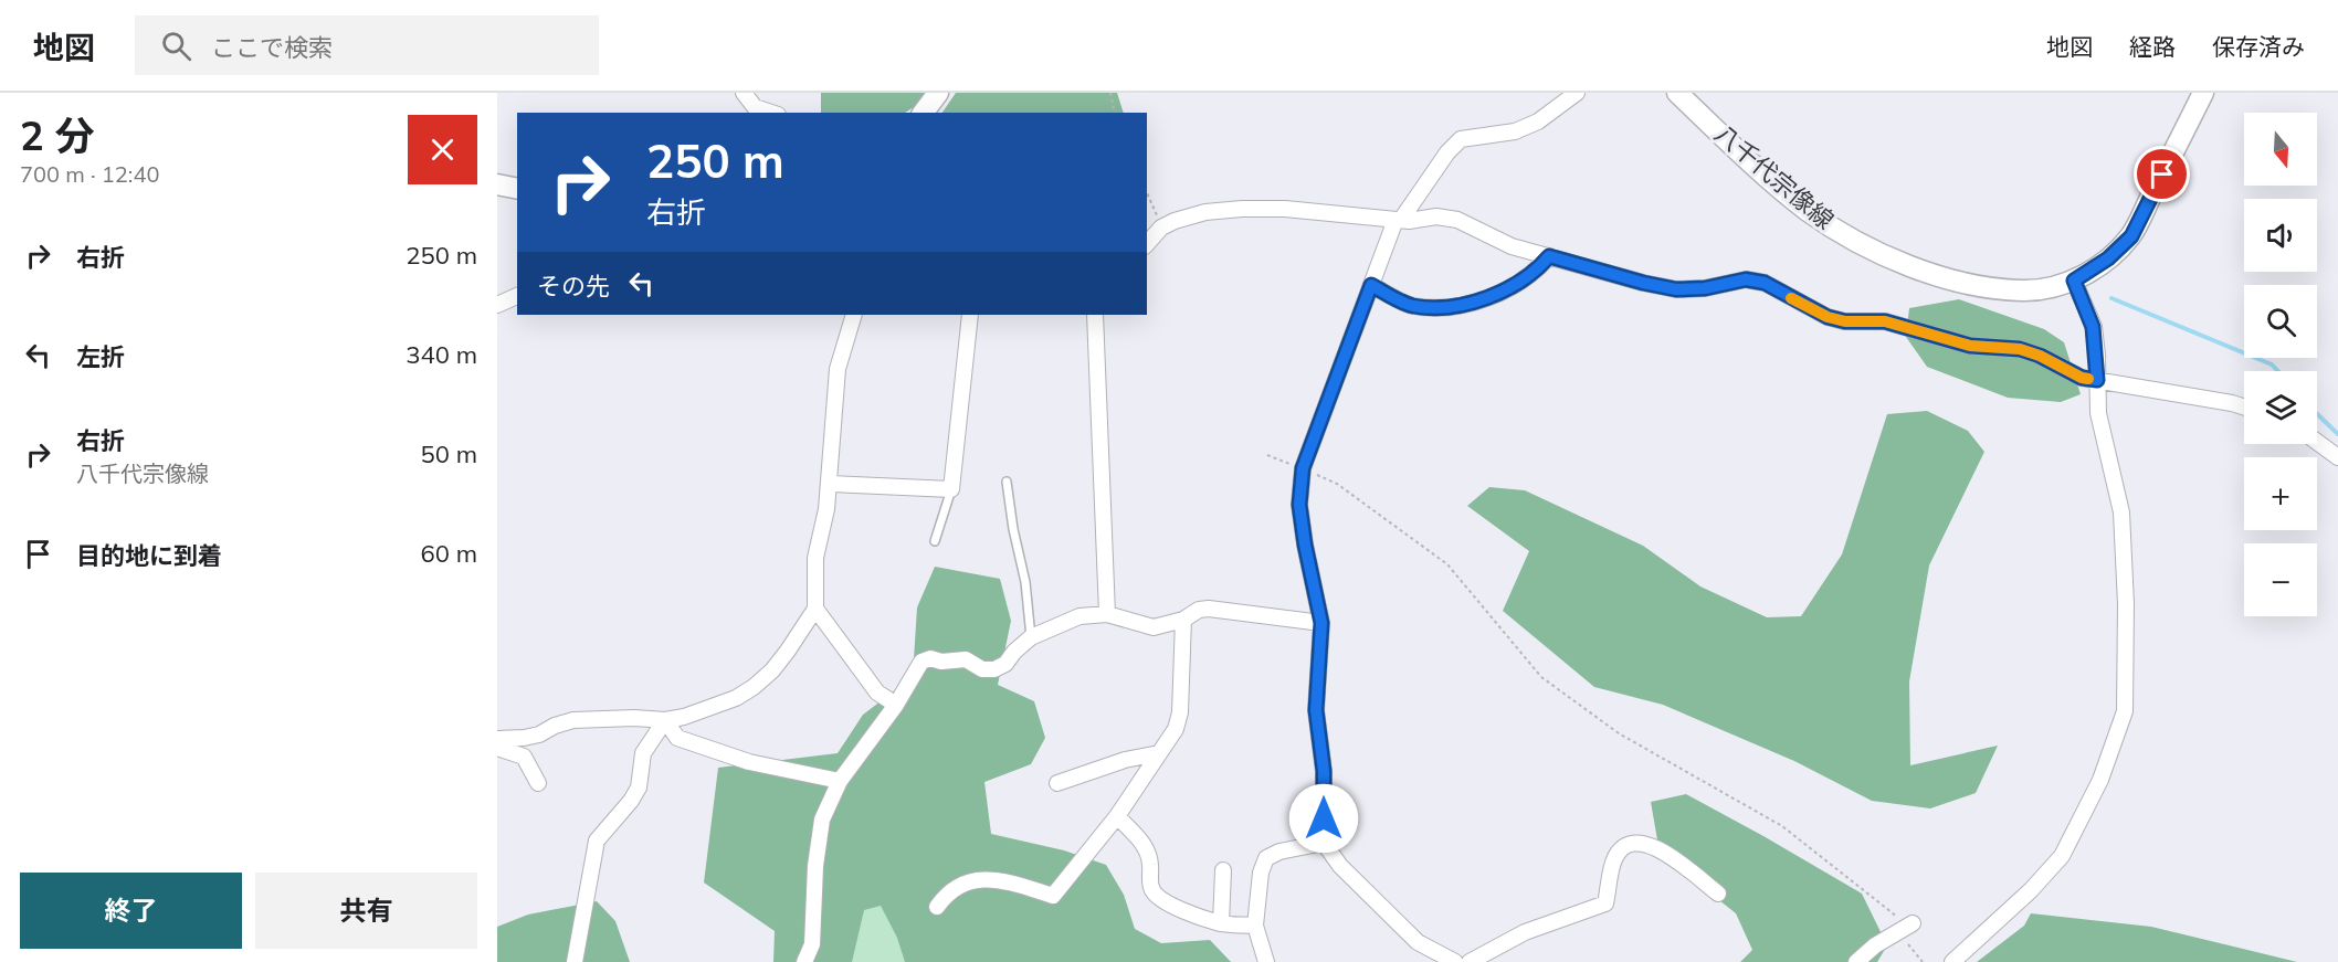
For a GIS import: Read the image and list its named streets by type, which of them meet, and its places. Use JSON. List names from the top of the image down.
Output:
{
  "streets": {
    "main road": ["八千代宗像線"]
  },
  "north": "bottom",
  "page": {
    "header": "地図",
    "search": "ここで検索",
    "nav": ["地図", "経路", "保存済み"],
    "heading": ["2 分", "700 m · 12:40"],
    "map_buttons": ["+", "−"],
    "turn": ["250 m", "右折"],
    "list": [
      {
        "name": "右折",
        "value": "250 m"
      },
      {
        "name": "左折",
        "value": "340 m"
      },
      {
        "name": "右折",
        "note": "八千代宗像線",
        "value": "50 m"
      },
      {
        "name": "目的地に到着",
        "value": "60 m"
      }
    ],
    "then": "その先",
    "buttons": ["終了", "共有"]
  }
}
